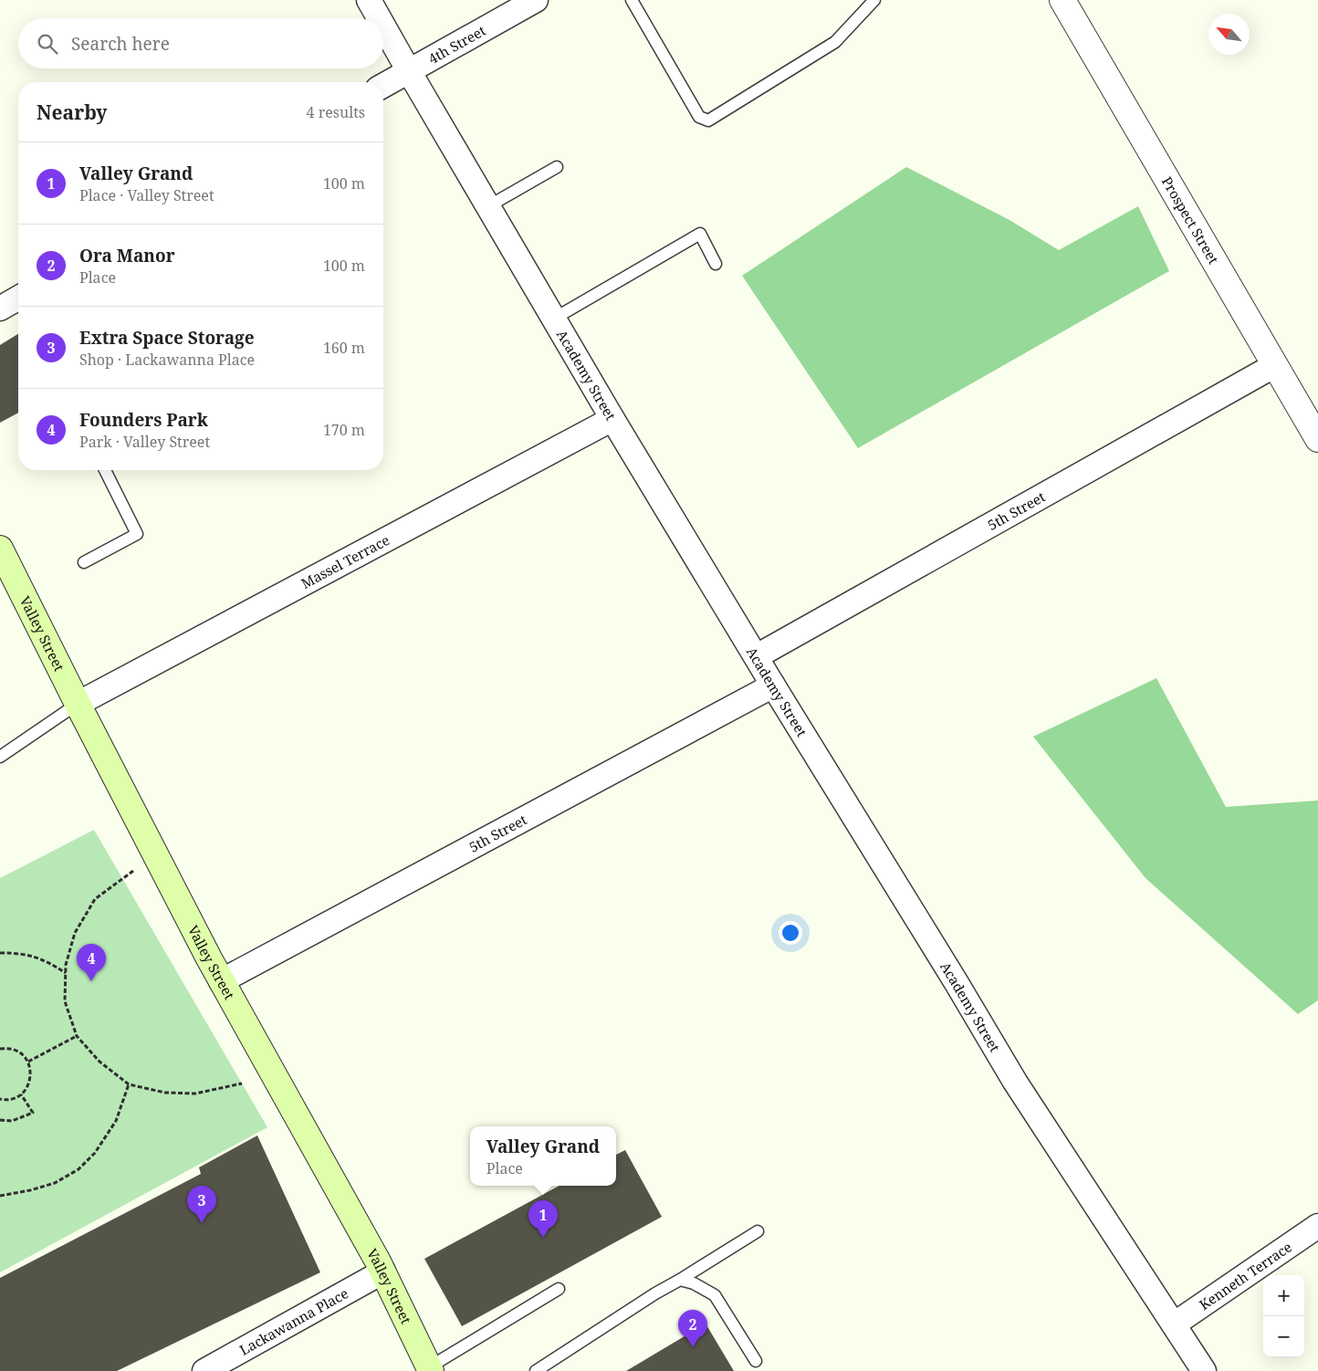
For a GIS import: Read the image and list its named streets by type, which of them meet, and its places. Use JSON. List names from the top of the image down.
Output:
{
  "streets": {
    "main road": ["Valley Street"],
    "street": [
      "4th Street",
      "Prospect Street",
      "Academy Street",
      "5th Street",
      "Massel Terrace",
      "Kenneth Terrace",
      "Lackawanna Place"
    ]
  },
  "crossings": [
    ["4th Street", "Academy Street"],
    ["Prospect Street", "5th Street"],
    ["Academy Street", "5th Street"],
    ["Academy Street", "Massel Terrace"],
    ["Academy Street", "Kenneth Terrace"],
    ["5th Street", "Valley Street"],
    ["Massel Terrace", "Valley Street"],
    ["Valley Street", "Lackawanna Place"]
  ],
  "north": "top left",
  "page": {
    "search": "Search here",
    "heading": ["Nearby", "4 results"],
    "list": [
      {
        "mark": "1",
        "name": "Valley Grand",
        "note": "Place · Valley Street",
        "value": "100 m"
      },
      {
        "mark": "2",
        "name": "Ora Manor",
        "note": "Place",
        "value": "100 m"
      },
      {
        "mark": "3",
        "name": "Extra Space Storage",
        "note": "Shop · Lackawanna Place",
        "value": "160 m"
      },
      {
        "mark": "4",
        "name": "Founders Park",
        "note": "Park · Valley Street",
        "value": "170 m"
      }
    ],
    "pins": [
      "4",
      "3",
      "1",
      "2"
    ],
    "popup": ["Valley Grand", "Place"],
    "map_buttons": ["+", "−"]
  }
}
